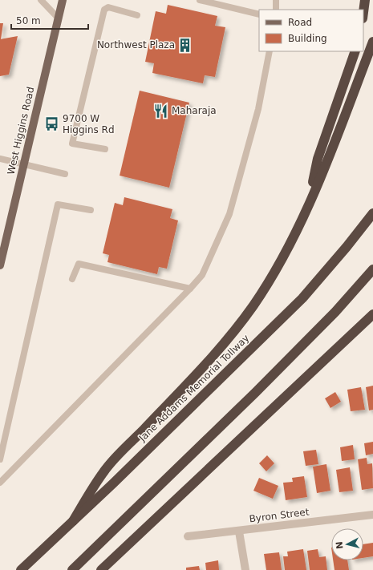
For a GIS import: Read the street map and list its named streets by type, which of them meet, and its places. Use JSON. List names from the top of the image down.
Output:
{
  "streets": {
    "highway": ["Jane Addams Memorial Tollway"],
    "main road": ["West Higgins Road"],
    "street": ["Byron Street"]
  },
  "places": {
    "building": ["Northwest Plaza"],
    "restaurant": ["Maharaja"],
    "bus stop": ["9700 W Higgins Rd"]
  },
  "legend": ["Road", "Building"],
  "scale_bar": "50 m",
  "north": "left"
}
